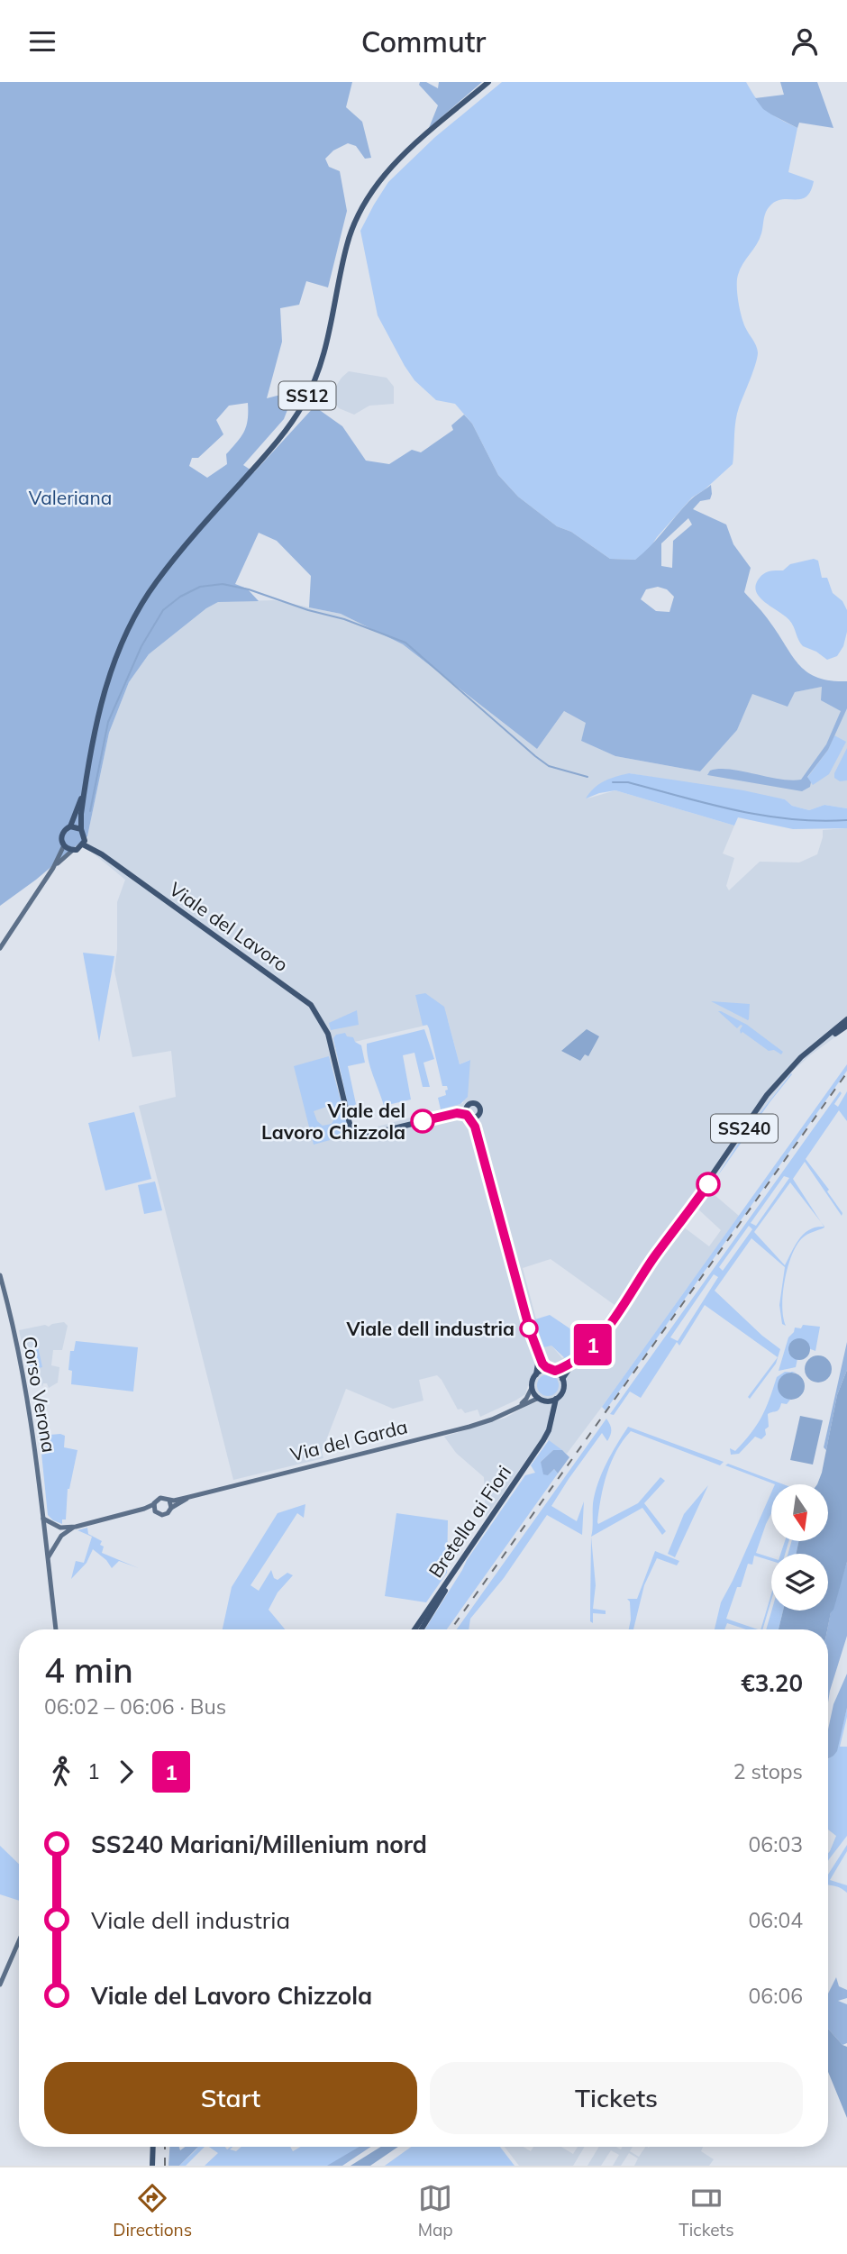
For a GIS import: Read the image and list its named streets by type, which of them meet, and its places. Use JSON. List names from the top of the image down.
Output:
{
  "streets": {
    "main road": [
      "SS12",
      "Viale del Lavoro",
      "SS240",
      "Corso Verona",
      "Via del Garda",
      "Bretella ai Fiori"
    ]
  },
  "crossings": [
    ["SS12", "Viale del Lavoro"],
    ["Via del Garda", "Bretella ai Fiori"]
  ],
  "parks": ["Valeriana"],
  "places": ["Viale del Lavoro Chizzola", "Viale dell industria"],
  "lines": ["bus line 1"],
  "north": "bottom",
  "page": {
    "header": "Commutr",
    "on_map": "1",
    "heading": ["4 min", "06:02 – 06:06 · Bus", "€3.20"],
    "legs": ["1", "1", "2 stops"],
    "list": [
      {
        "name": "SS240 Mariani/Millenium nord",
        "value": "06:03"
      },
      {
        "name": "Viale dell industria",
        "value": "06:04"
      },
      {
        "name": "Viale del Lavoro Chizzola",
        "value": "06:06"
      }
    ],
    "buttons": ["Start", "Tickets"],
    "tabs": ["Directions", "Map", "Tickets"]
  }
}
